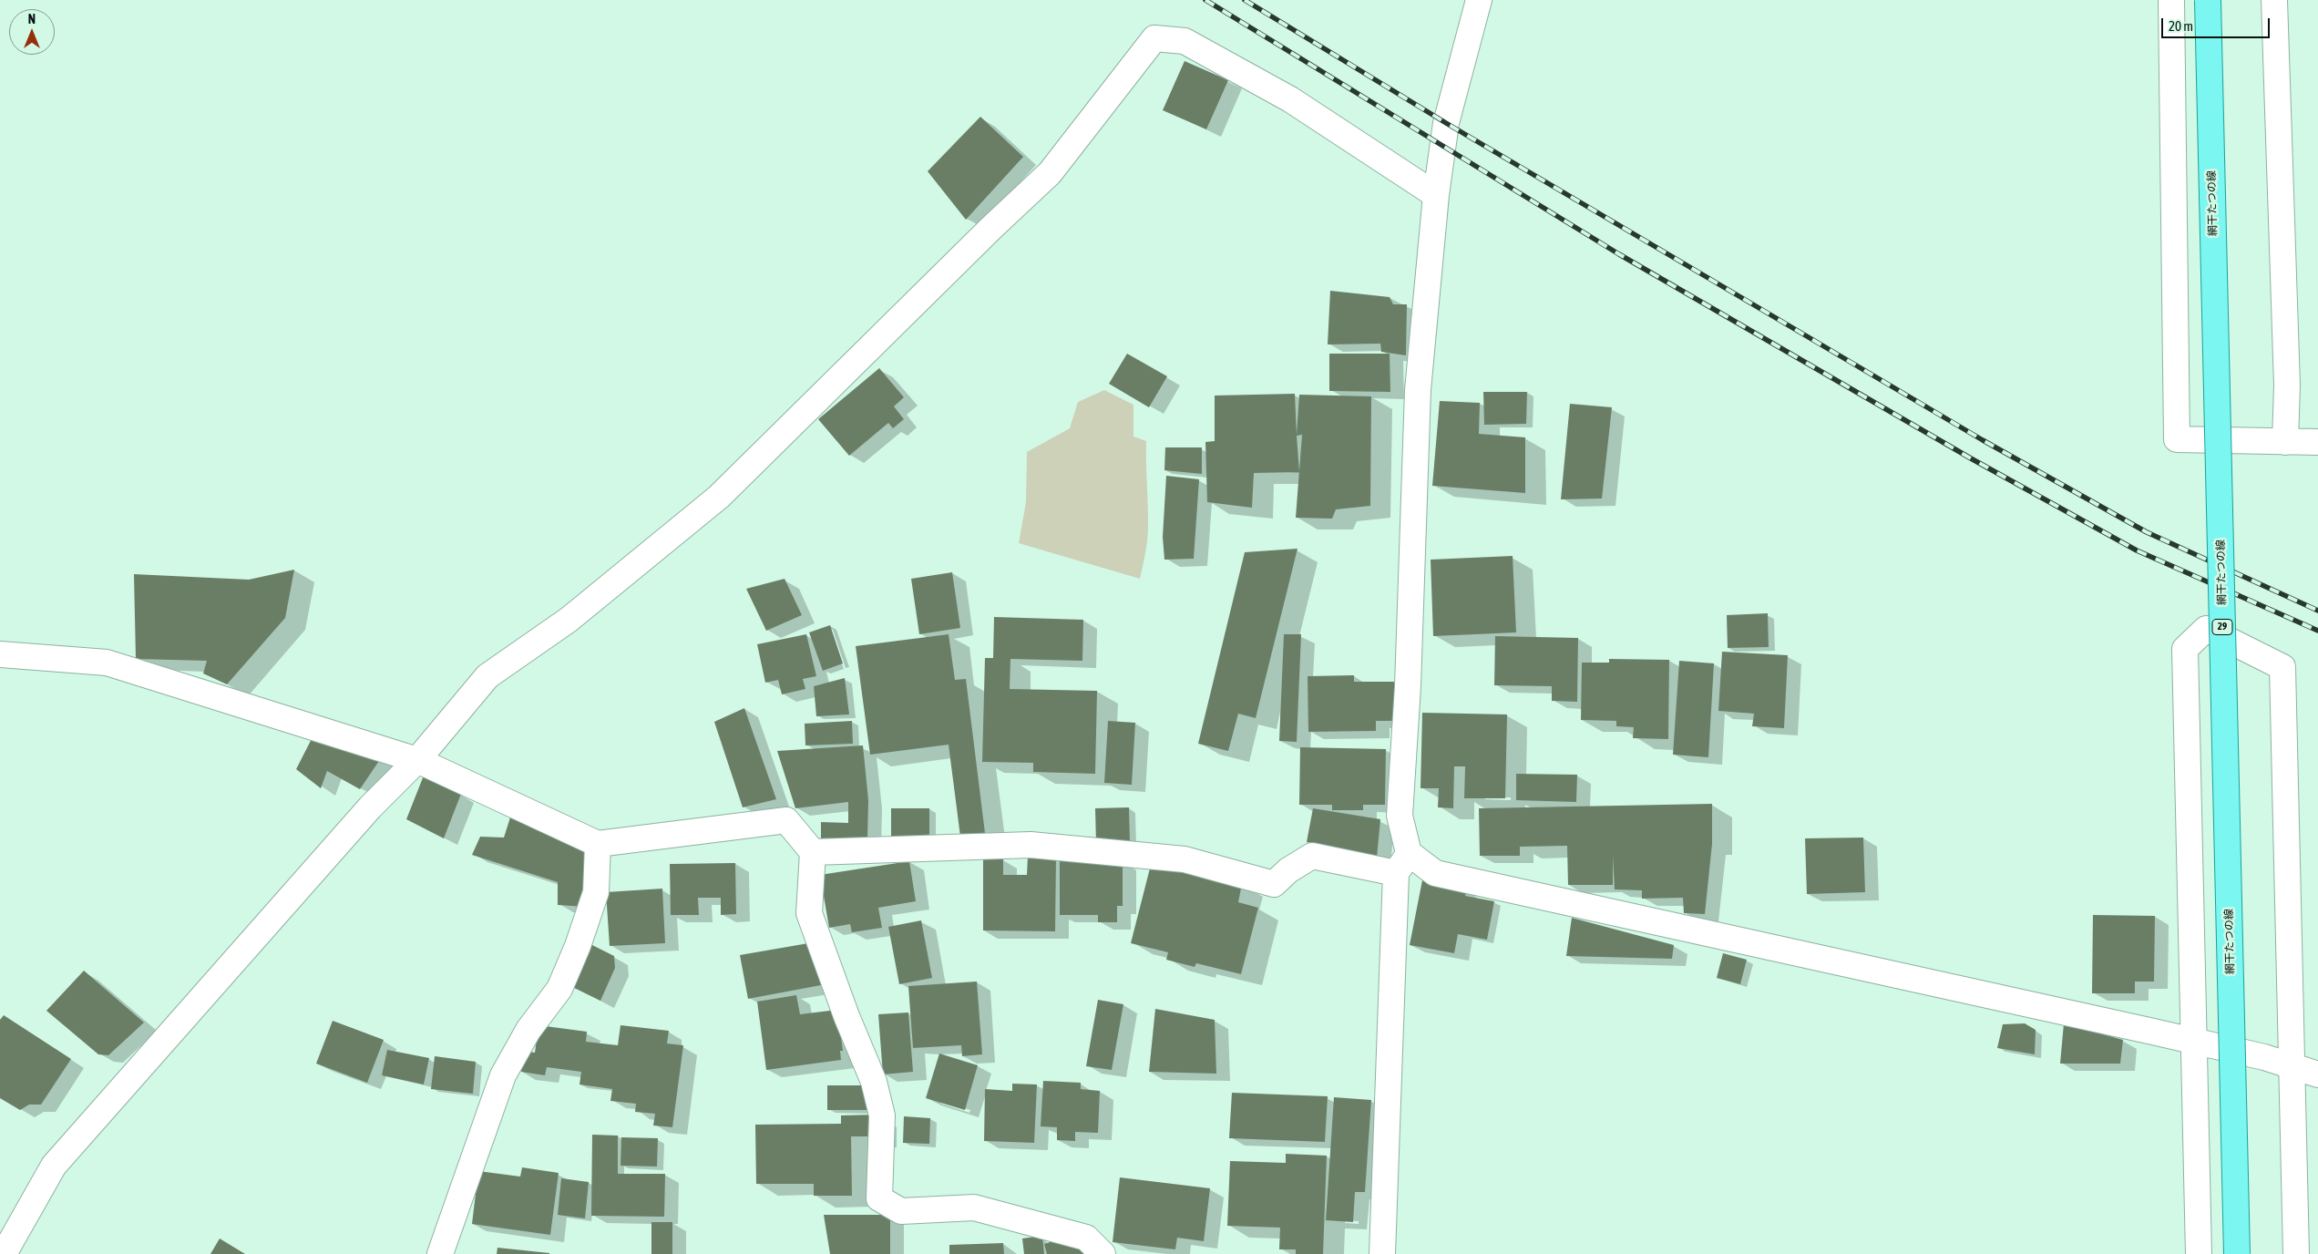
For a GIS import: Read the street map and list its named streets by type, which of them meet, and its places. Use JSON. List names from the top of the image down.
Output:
{
  "streets": {
    "main road": ["網干たつの線", "29"]
  },
  "scale_bar": "20 m",
  "north": "top"
}
